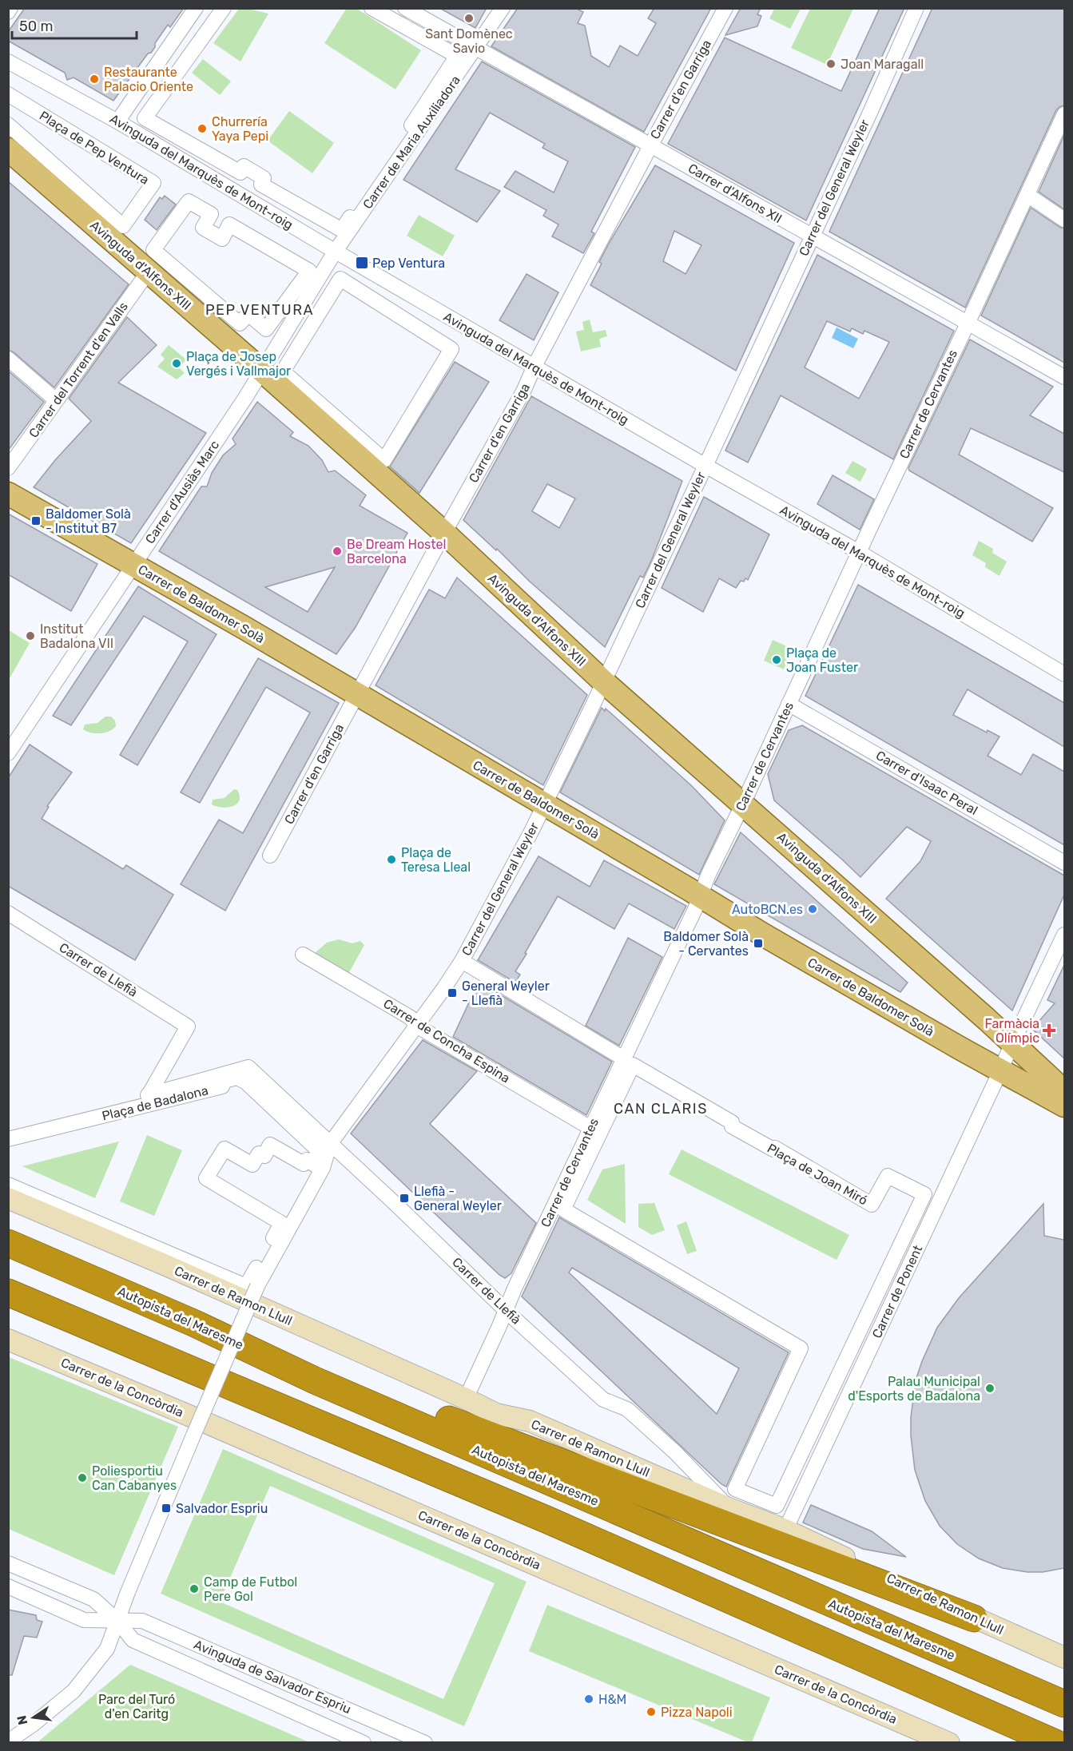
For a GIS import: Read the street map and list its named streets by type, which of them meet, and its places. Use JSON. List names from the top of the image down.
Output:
{
  "streets": {
    "highway": ["Autopista del Maresme"],
    "main road": ["Avinguda d'Alfons XIII", "Carrer de Baldomer Solà"],
    "street": [
      "Carrer d'en Garriga",
      "Carrer de Maria Auxiliadora",
      "Plaça de Pep Ventura",
      "Avinguda del Marquès de Mont-roig",
      "Carrer del General Weyler",
      "Carrer d'Alfons XII",
      "Carrer del Torrent d'en Valls",
      "Carrer de Cervantes",
      "Carrer d'Ausiàs Marc",
      "Carrer d'Isaac Peral",
      "Carrer de Llefià",
      "Carrer de Concha Espina",
      "Plaça de Badalona",
      "Plaça de Joan Miró",
      "Carrer de Ponent",
      "Carrer de Ramon Llull",
      "Carrer de la Concòrdia",
      "Avinguda de Salvador Espriu"
    ]
  },
  "crossings": [
    ["Carrer d'en Garriga", "Avinguda del Marquès de Mont-roig"],
    ["Carrer d'en Garriga", "Carrer d'Alfons XII"],
    ["Carrer d'en Garriga", "Avinguda d'Alfons XIII"],
    ["Carrer d'en Garriga", "Carrer de Baldomer Solà"],
    ["Carrer de Maria Auxiliadora", "Avinguda del Marquès de Mont-roig"],
    ["Carrer de Maria Auxiliadora", "Carrer d'Alfons XII"],
    ["Carrer de Maria Auxiliadora", "Carrer d'Ausiàs Marc"],
    ["Avinguda del Marquès de Mont-roig", "Carrer del General Weyler"],
    ["Avinguda del Marquès de Mont-roig", "Carrer de Cervantes"],
    ["Avinguda del Marquès de Mont-roig", "Carrer d'Ausiàs Marc"],
    ["Carrer del General Weyler", "Carrer d'Alfons XII"],
    ["Carrer del General Weyler", "Avinguda d'Alfons XIII"],
    ["Carrer del General Weyler", "Carrer de Baldomer Solà"],
    ["Carrer del General Weyler", "Carrer de Llefià"],
    ["Carrer del General Weyler", "Carrer de Concha Espina"],
    ["Carrer del General Weyler", "Avinguda de Salvador Espriu"],
    ["Carrer d'Alfons XII", "Carrer de Cervantes"],
    ["Avinguda d'Alfons XIII", "Carrer del Torrent d'en Valls"],
    ["Avinguda d'Alfons XIII", "Carrer de Cervantes"],
    ["Avinguda d'Alfons XIII", "Carrer d'Ausiàs Marc"],
    ["Avinguda d'Alfons XIII", "Carrer de Baldomer Solà"],
    ["Avinguda d'Alfons XIII", "Carrer de Ponent"],
    ["Carrer de Cervantes", "Carrer de Baldomer Solà"],
    ["Carrer de Cervantes", "Carrer d'Isaac Peral"],
    ["Carrer de Cervantes", "Carrer de Llefià"],
    ["Carrer de Cervantes", "Carrer de Concha Espina"],
    ["Carrer de Cervantes", "Carrer de Ramon Llull"],
    ["Carrer d'Ausiàs Marc", "Carrer de Baldomer Solà"],
    ["Carrer de Baldomer Solà", "Carrer de Ponent"],
    ["Carrer de Llefià", "Plaça de Badalona"],
    ["Carrer de Llefià", "Carrer de Ramon Llull"],
    ["Carrer de Ponent", "Carrer de Ramon Llull"]
  ],
  "districts": ["PEP VENTURA", "CAN CLARIS"],
  "parks": ["Parc del Turó d'en Caritg"],
  "places": {
    "other": [
      "Sant Domènec Savio",
      "Joan Maragall",
      "Restaurante Palacio Oriente",
      "Churrería Yaya Pepi",
      "Plaça de Josep Vergés i Vallmajor",
      "Be Dream Hostel Barcelona",
      "Institut Badalona VII",
      "Plaça de Joan Fuster",
      "Plaça de Teresa Lleal",
      "AutoBCN.es",
      "Palau Municipal d'Esports de Badalona",
      "Poliesportiu Can Cabanyes",
      "Camp de Futbol Pere Gol",
      "H&M",
      "Pizza Napoli"
    ],
    "transit": [
      "Pep Ventura",
      "Baldomer Solà - Institut B7",
      "Baldomer Solà - Cervantes",
      "General Weyler - Llefià",
      "Llefià - General Weyler",
      "Salvador Espriu"
    ],
    "health": ["Farmàcia Olímpic"]
  },
  "scale_bar": "50 m",
  "north": "left"
}
